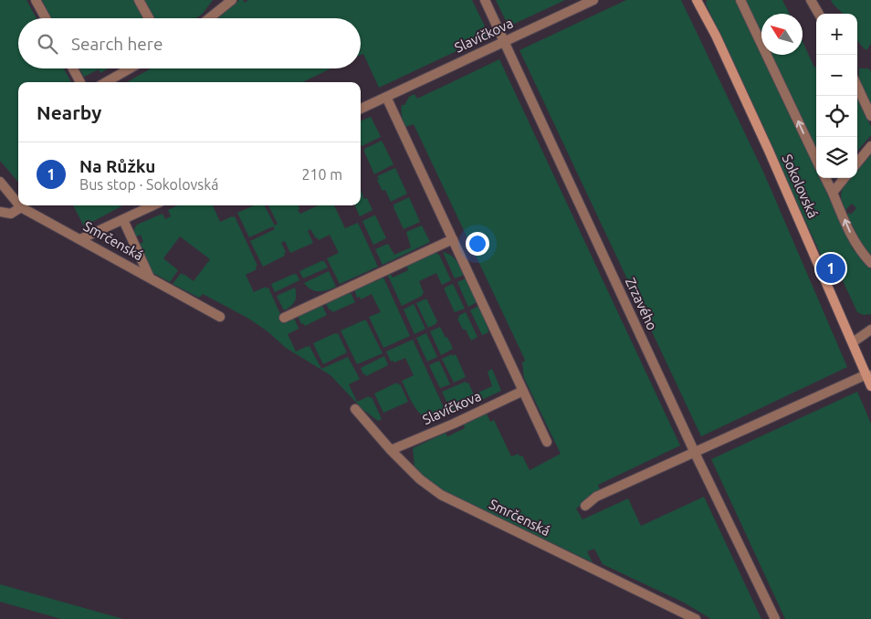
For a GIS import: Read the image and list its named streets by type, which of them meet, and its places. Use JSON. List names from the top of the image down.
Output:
{
  "streets": {
    "street": [
      "Slavíčkova",
      "Sokolovská",
      "Smrčenská",
      "Zrzavého"
    ]
  },
  "crossings": [
    ["Slavíčkova", "Smrčenská"],
    ["Slavíčkova", "Zrzavého"]
  ],
  "north": "top left",
  "page": {
    "map_buttons": ["+", "−"],
    "search": "Search here",
    "heading": "Nearby",
    "list": [
      {
        "mark": "1",
        "name": "Na Růžku",
        "note": "Bus stop · Sokolovská",
        "value": "210 m"
      }
    ],
    "pins": "1"
  }
}
